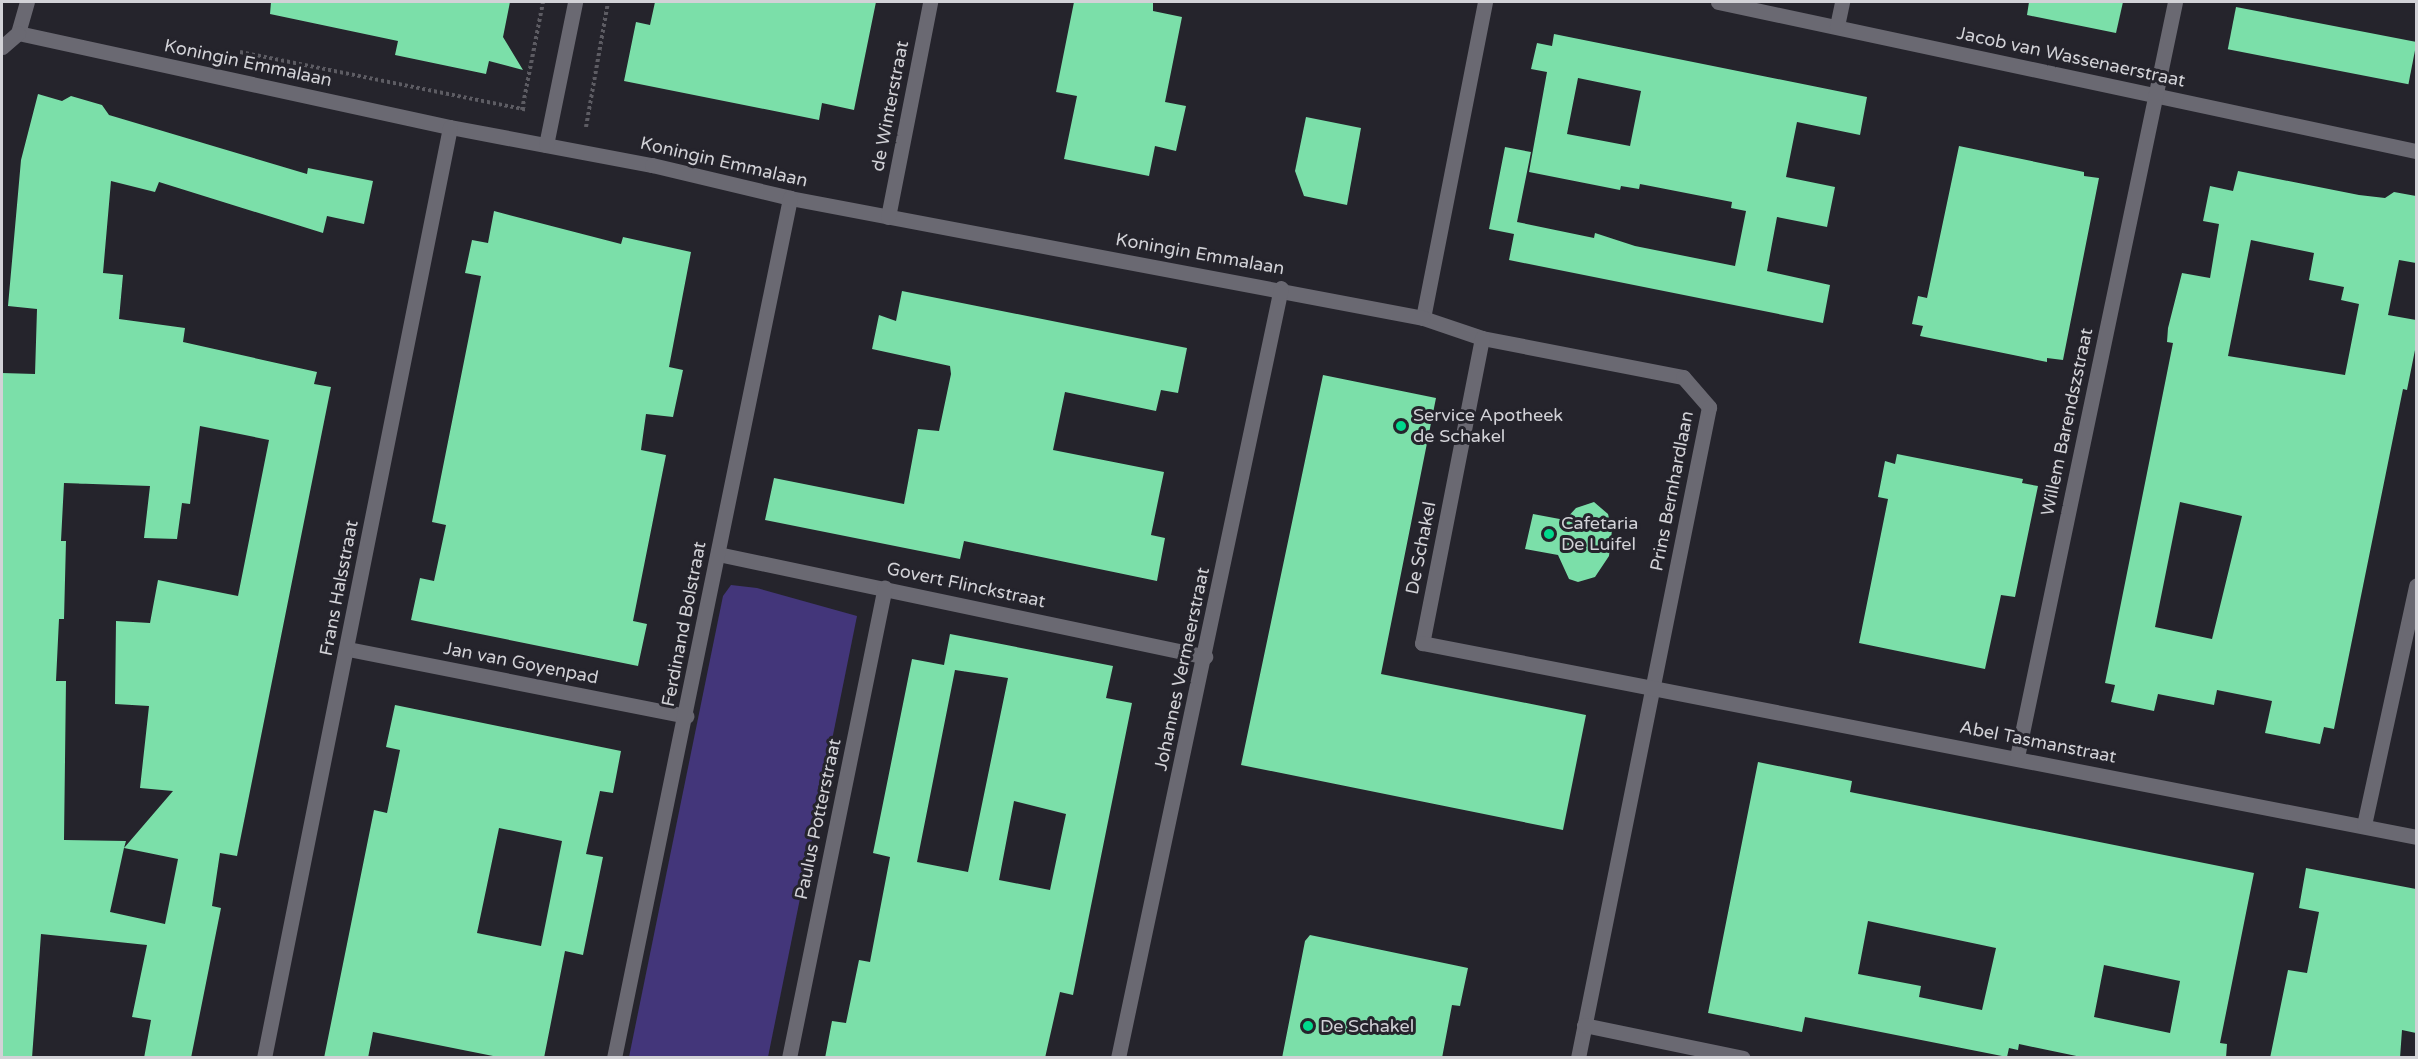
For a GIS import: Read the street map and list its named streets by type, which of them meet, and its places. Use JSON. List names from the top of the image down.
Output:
{
  "streets": {
    "street": [
      "Jacob van Wassenaerstraat",
      "Koningin Emmalaan",
      "de Winterstraat",
      "Willem Barendszstraat",
      "Prins Bernhardlaan",
      "De Schakel",
      "Govert Flinckstraat",
      "Frans Halsstraat",
      "Ferdinand Bolstraat",
      "Jan van Goyenpad",
      "Johannes Vermeerstraat",
      "Abel Tasmanstraat",
      "Paulus Potterstraat"
    ]
  },
  "crossings": [
    ["Jacob van Wassenaerstraat", "Willem Barendszstraat"],
    ["Koningin Emmalaan", "de Winterstraat"],
    ["Koningin Emmalaan", "Prins Bernhardlaan"],
    ["Koningin Emmalaan", "Frans Halsstraat"],
    ["Koningin Emmalaan", "Ferdinand Bolstraat"],
    ["Koningin Emmalaan", "Johannes Vermeerstraat"],
    ["Willem Barendszstraat", "Abel Tasmanstraat"],
    ["Prins Bernhardlaan", "De Schakel"],
    ["Prins Bernhardlaan", "Abel Tasmanstraat"],
    ["De Schakel", "Abel Tasmanstraat"],
    ["Govert Flinckstraat", "Ferdinand Bolstraat"],
    ["Govert Flinckstraat", "Johannes Vermeerstraat"],
    ["Govert Flinckstraat", "Paulus Potterstraat"],
    ["Frans Halsstraat", "Jan van Goyenpad"],
    ["Ferdinand Bolstraat", "Jan van Goyenpad"]
  ],
  "places": ["Service Apotheek de Schakel", "Cafetaria De Luifel", "De Schakel"]
}
